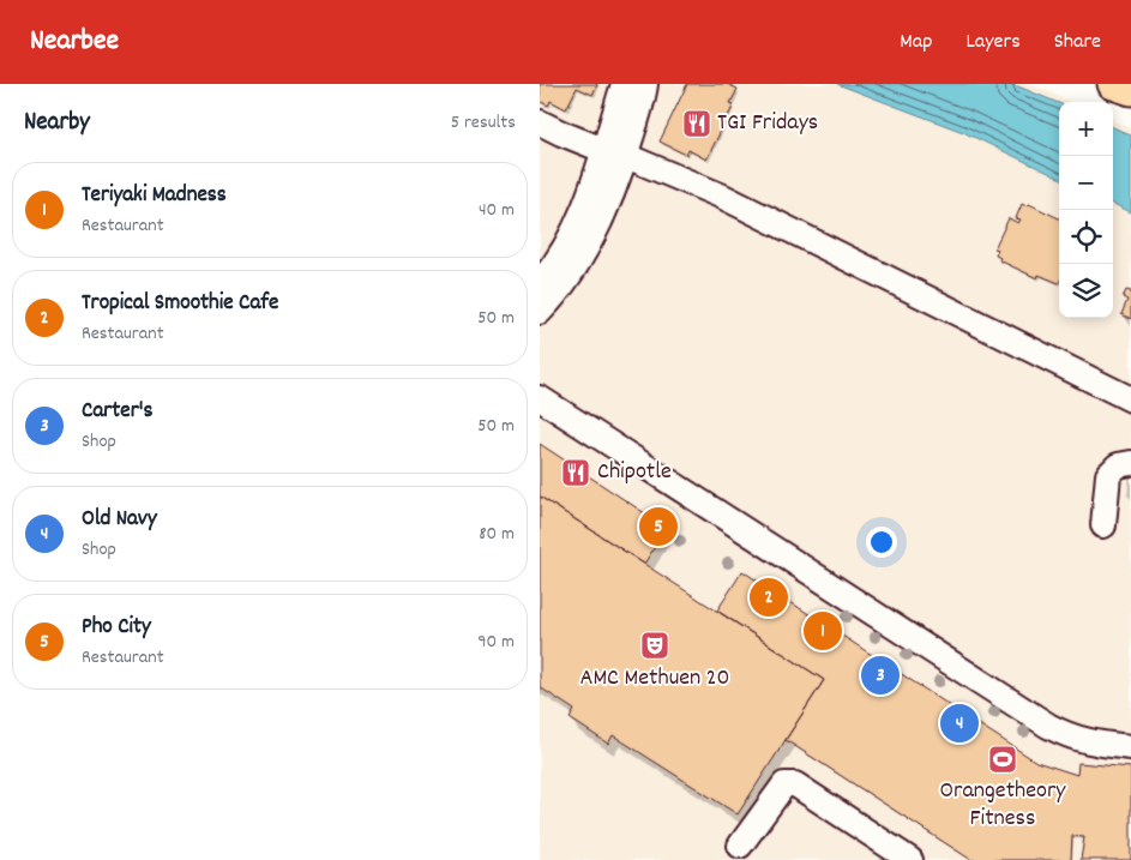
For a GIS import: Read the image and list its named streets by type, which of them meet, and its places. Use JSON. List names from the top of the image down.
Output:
{
  "places": {
    "restaurant": ["TGI Fridays", "Chipotle"],
    "theatre": ["AMC Methuen 20"],
    "sports": ["Orangetheory Fitness"]
  },
  "page": {
    "header": "Nearbee",
    "nav": ["Map", "Layers", "Share"],
    "heading": ["Nearby", "5 results"],
    "map_buttons": ["+", "−"],
    "list": [
      {
        "mark": "1",
        "name": "Teriyaki Madness",
        "note": "Restaurant",
        "value": "40 m"
      },
      {
        "mark": "2",
        "name": "Tropical Smoothie Cafe",
        "note": "Restaurant",
        "value": "50 m"
      },
      {
        "mark": "3",
        "name": "Carter's",
        "note": "Shop",
        "value": "50 m"
      },
      {
        "mark": "4",
        "name": "Old Navy",
        "note": "Shop",
        "value": "80 m"
      },
      {
        "mark": "5",
        "name": "Pho City",
        "note": "Restaurant",
        "value": "90 m"
      }
    ],
    "pins": [
      "5",
      "2",
      "1",
      "3",
      "4"
    ]
  }
}
